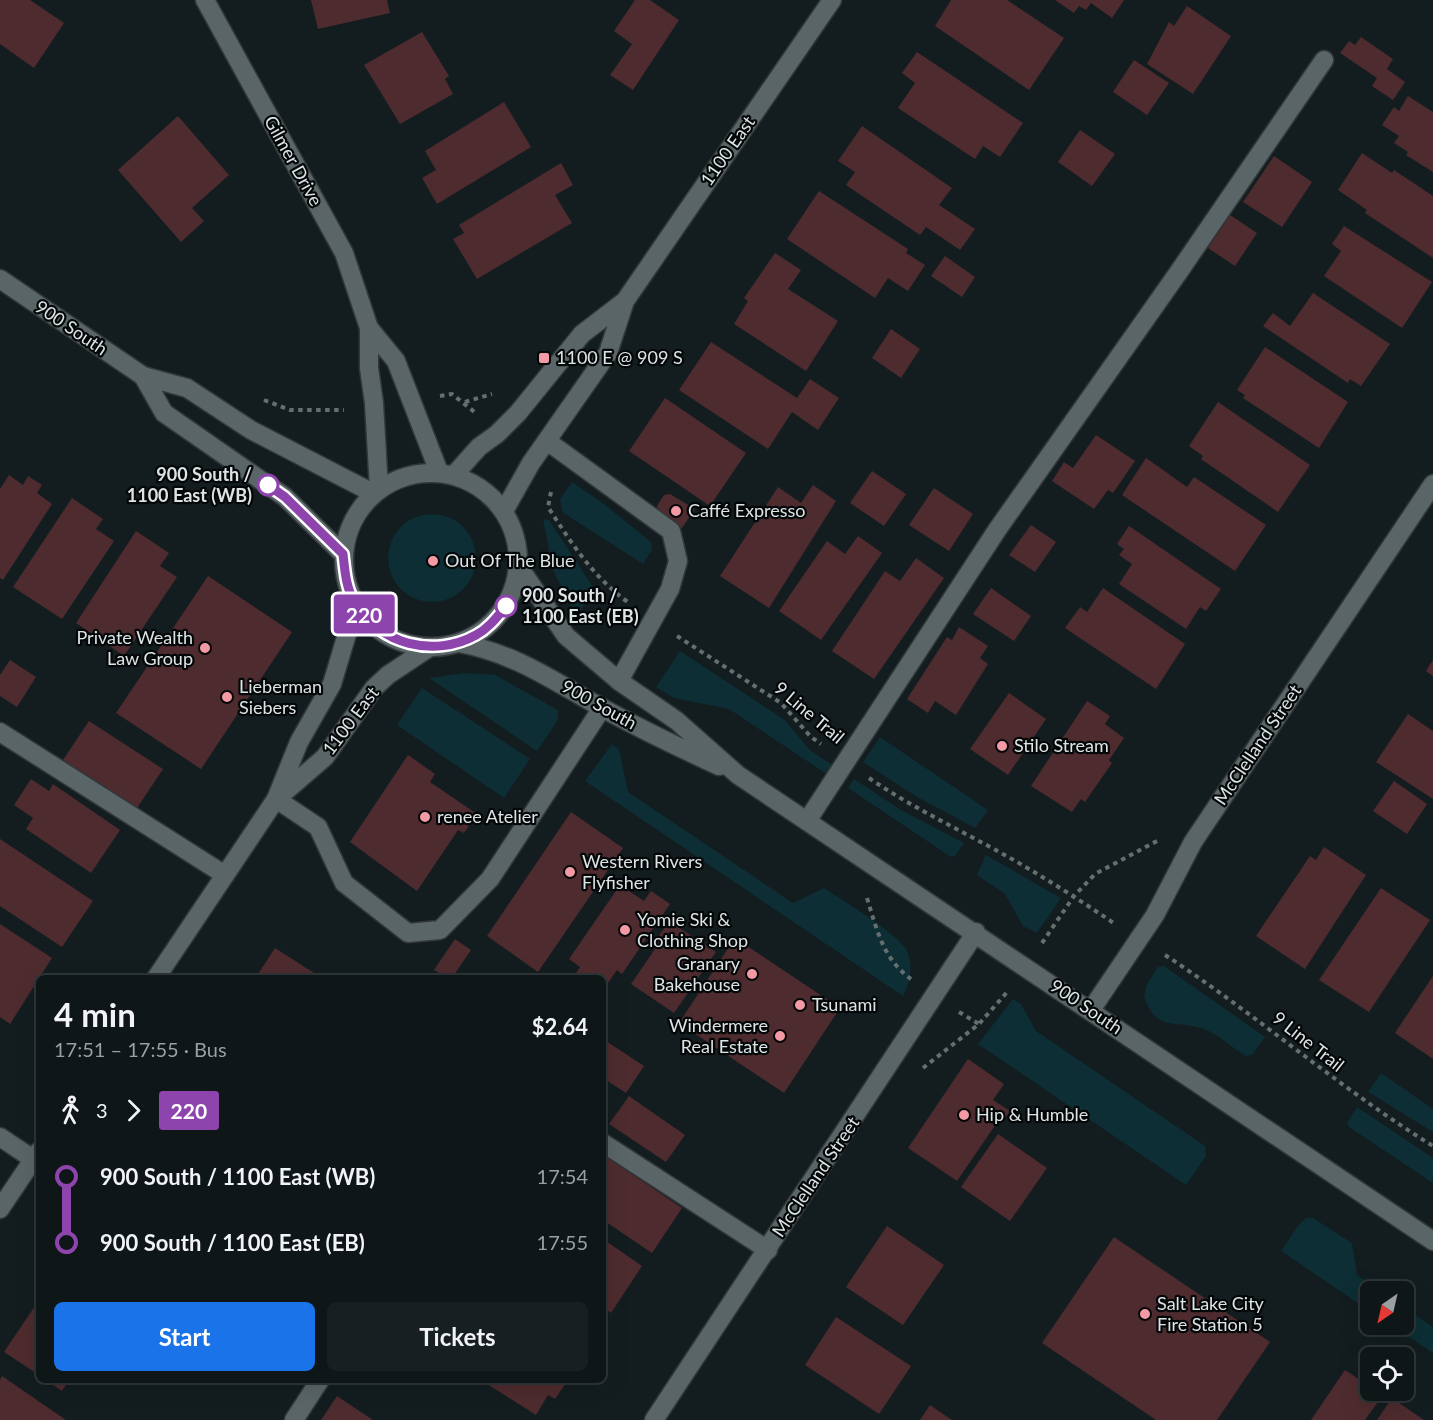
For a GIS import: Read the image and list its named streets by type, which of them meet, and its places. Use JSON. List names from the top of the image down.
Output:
{
  "streets": {
    "street": [
      "1100 East",
      "Gilmer Drive",
      "900 South",
      "McClelland Street"
    ],
    "path": ["9 Line Trail"]
  },
  "crossings": [
    ["1100 East", "Gilmer Drive"],
    ["1100 East", "900 South"],
    ["Gilmer Drive", "900 South"],
    ["900 South", "McClelland Street"]
  ],
  "places": {
    "transit": ["1100 E @ 909 S"],
    "other": [
      "900 South / 1100 East (WB)",
      "Caffé Expresso",
      "Out Of The Blue",
      "900 South / 1100 East (EB)",
      "Private Wealth Law Group",
      "Lieberman Siebers",
      "Stilo Stream",
      "renee Atelier",
      "Western Rivers Flyfisher",
      "Yomie Ski & Clothing Shop",
      "Granary Bakehouse",
      "Tsunami",
      "Windermere Real Estate",
      "Hip & Humble",
      "Salt Lake City Fire Station 5"
    ]
  },
  "lines": ["bus line 220"],
  "north": "bottom left",
  "page": {
    "on_map": "220",
    "heading": ["4 min", "17:51 – 17:55 · Bus", "$2.64"],
    "legs": ["3", "220"],
    "list": [
      {
        "name": "900 South / 1100 East (WB)",
        "value": "17:54"
      },
      {
        "name": "900 South / 1100 East (EB)",
        "value": "17:55"
      }
    ],
    "buttons": ["Start", "Tickets"]
  }
}
